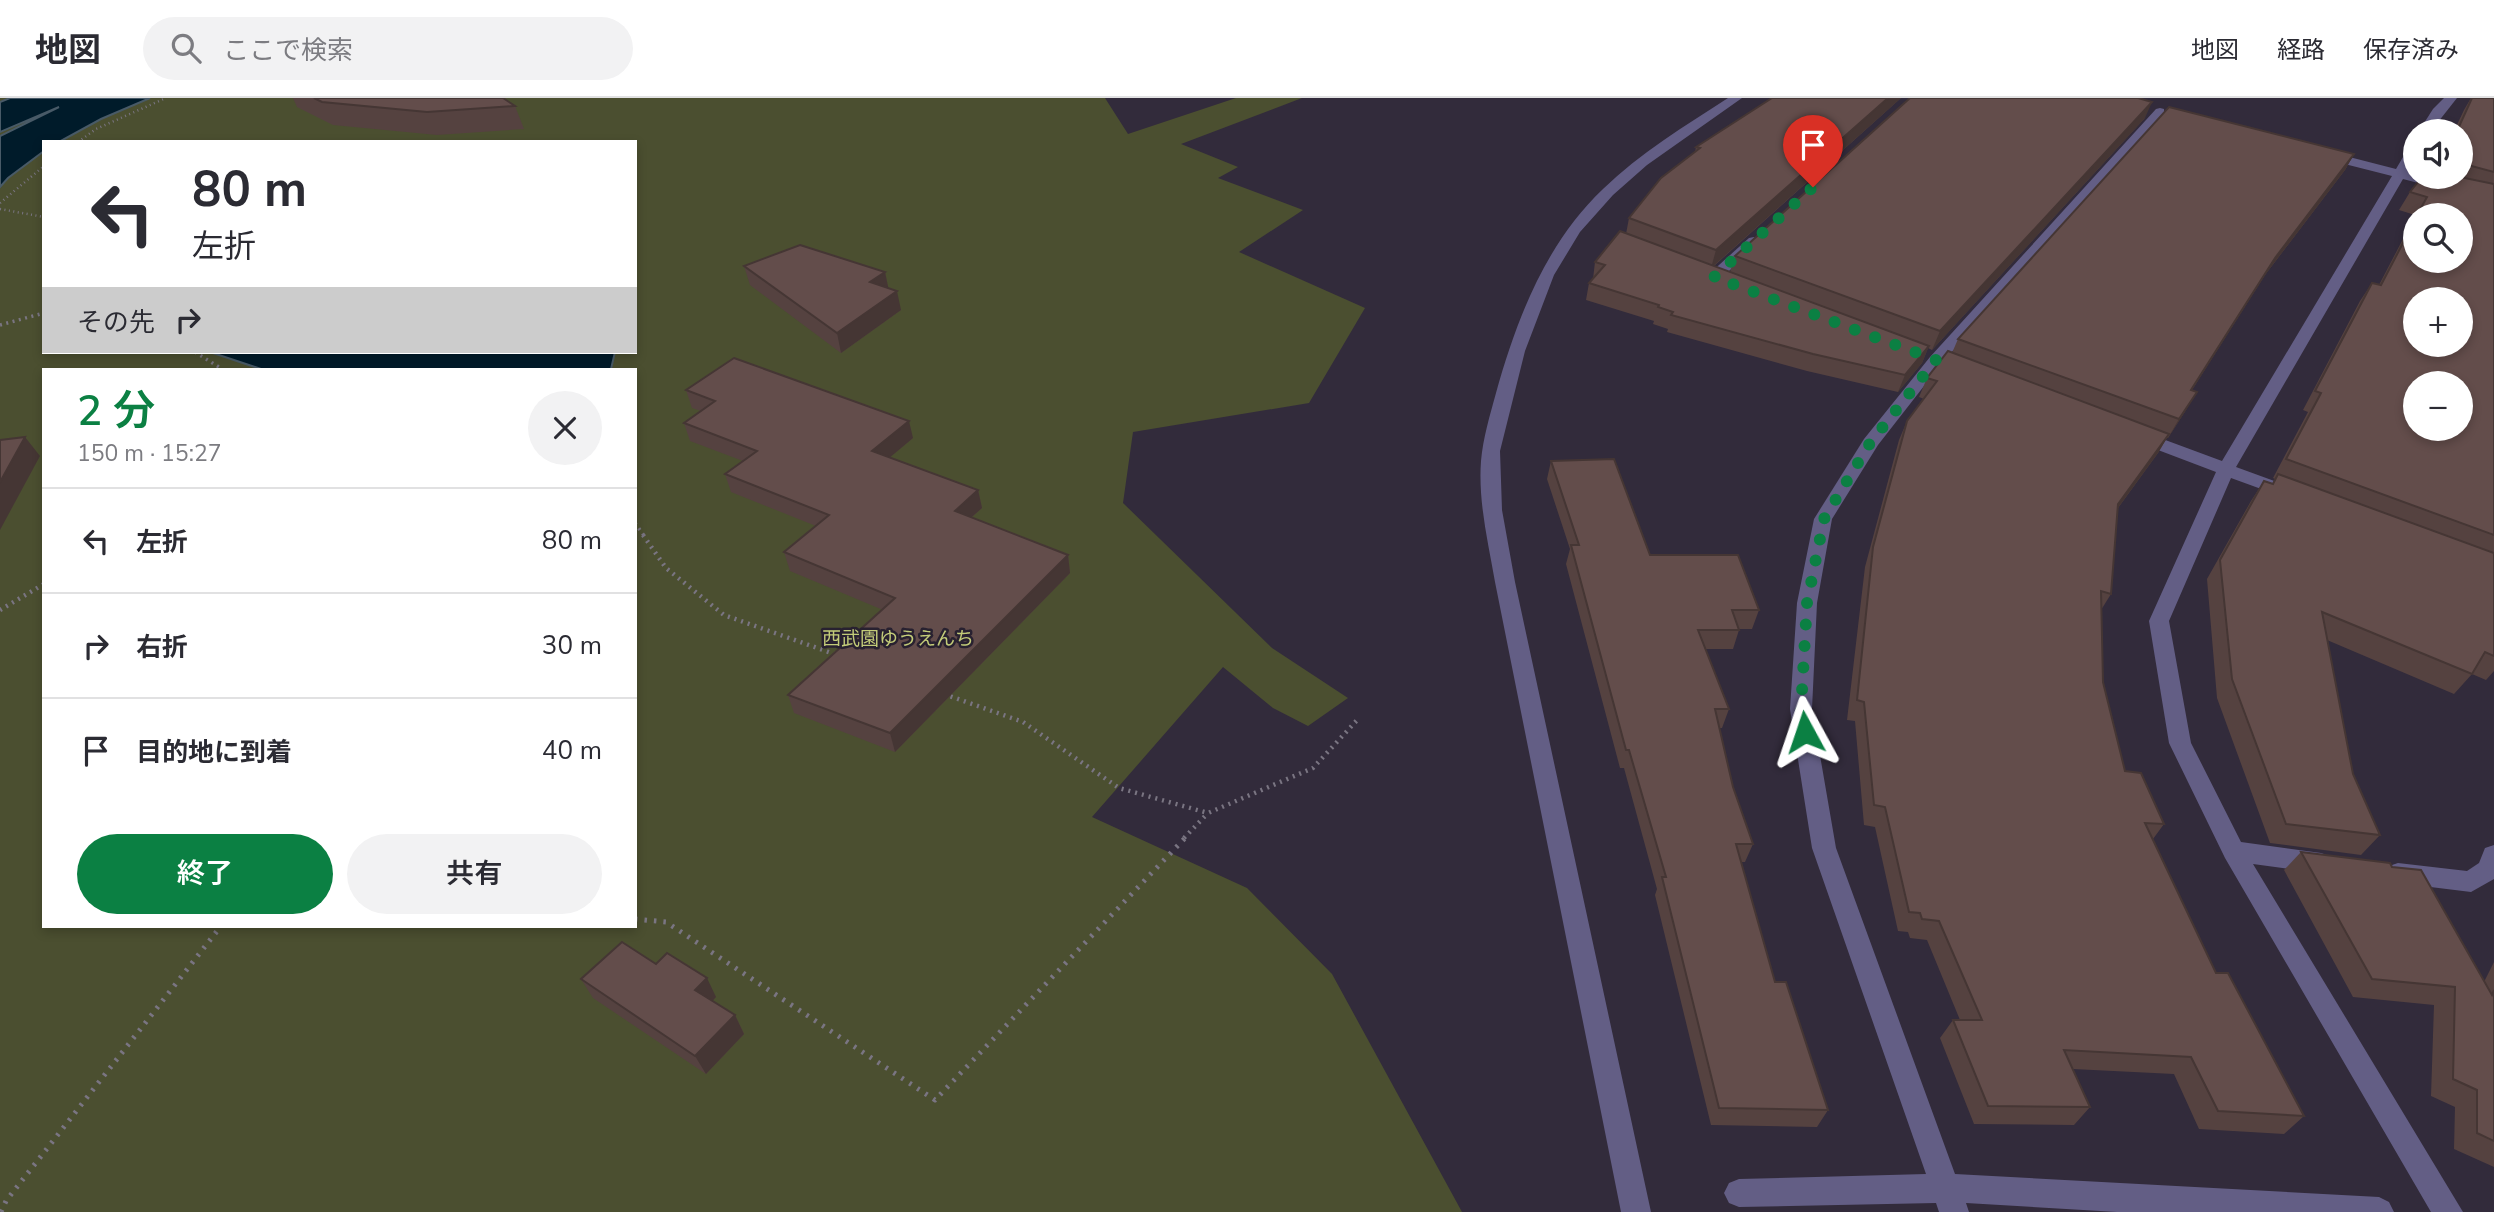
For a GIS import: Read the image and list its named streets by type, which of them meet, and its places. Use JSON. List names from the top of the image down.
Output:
{
  "parks": ["西武園ゆうえんち"],
  "page": {
    "header": "地図",
    "search": "ここで検索",
    "nav": ["地図", "経路", "保存済み"],
    "map_buttons": ["+", "−"],
    "turn": ["80 m", "左折"],
    "then": "その先",
    "heading": ["2 分", "150 m · 15:27"],
    "list": [
      {
        "name": "左折",
        "value": "80 m"
      },
      {
        "name": "右折",
        "value": "30 m"
      },
      {
        "name": "目的地に到着",
        "value": "40 m"
      }
    ],
    "buttons": ["終了", "共有"]
  }
}
